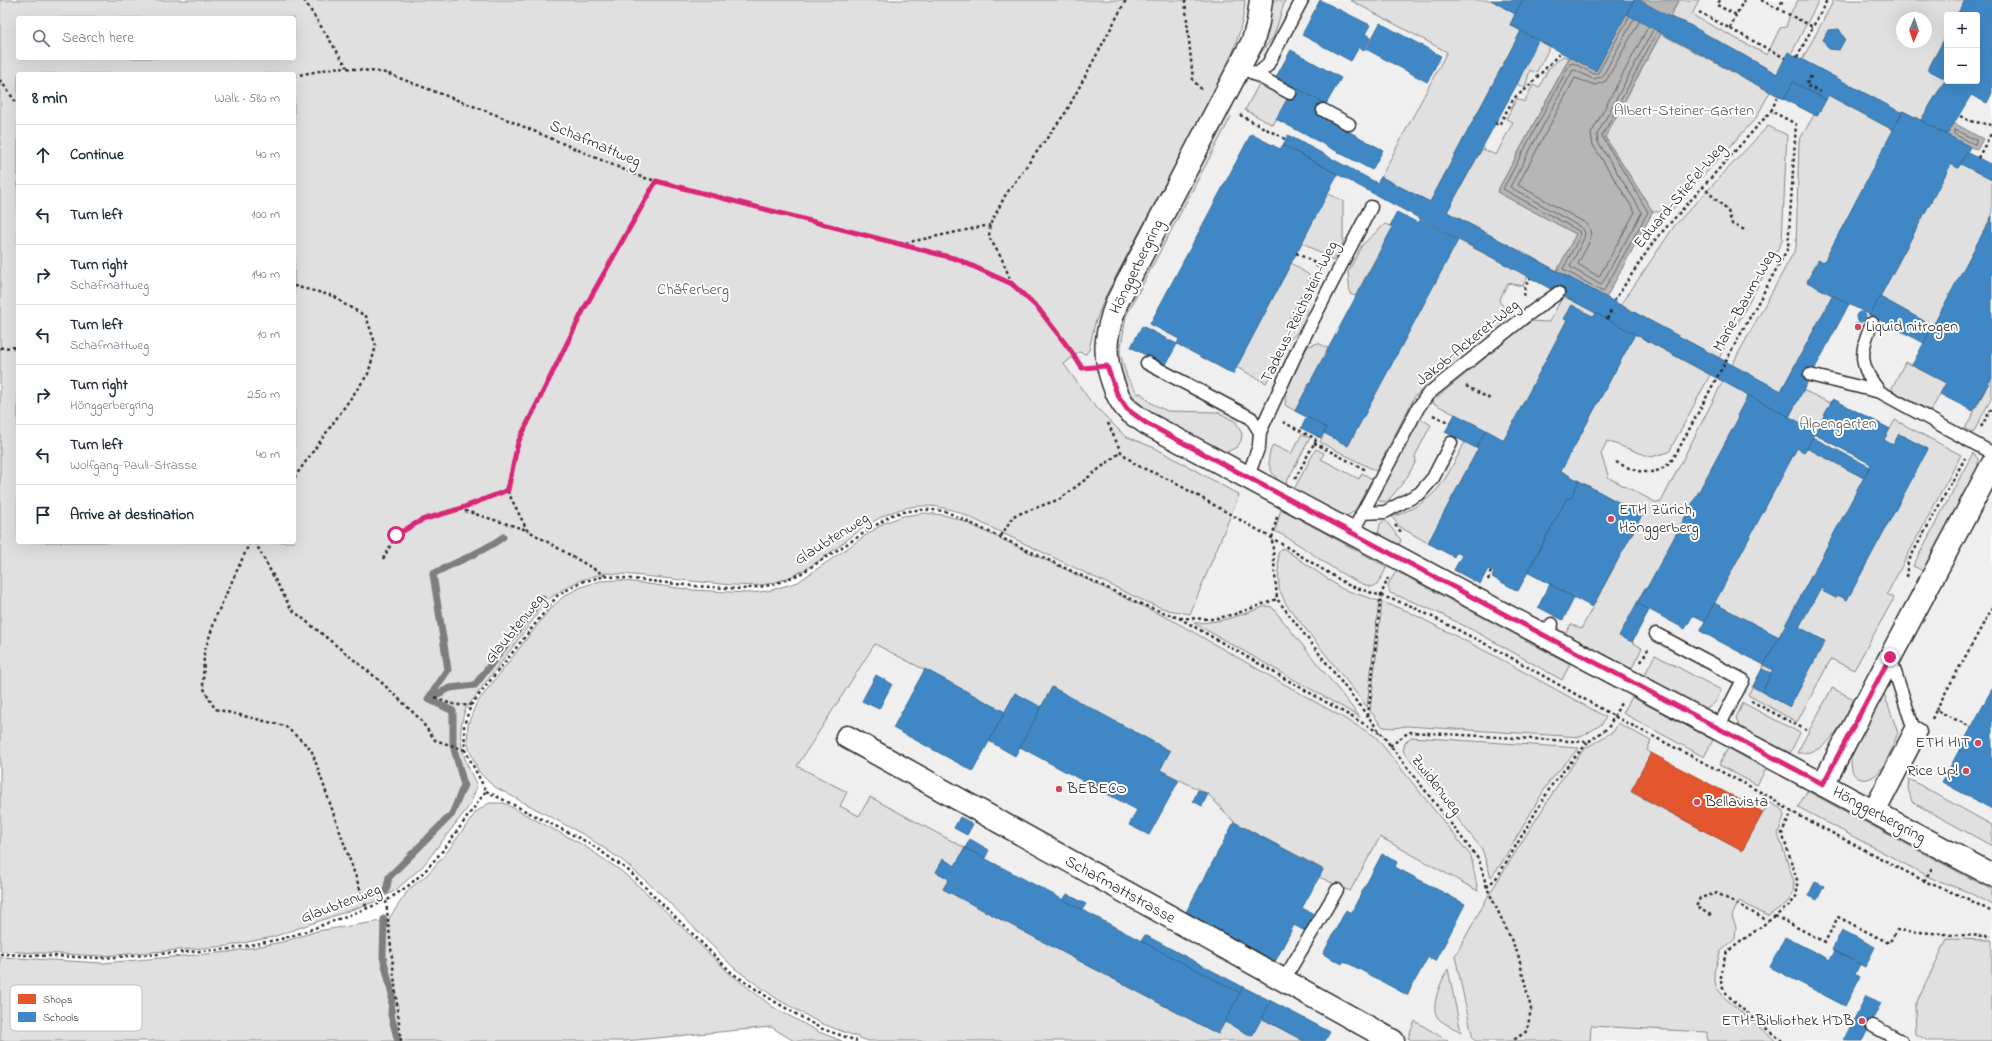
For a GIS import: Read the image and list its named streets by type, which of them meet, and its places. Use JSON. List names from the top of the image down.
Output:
{
  "streets": {
    "street": ["Hönggerbergring", "Schafmattstrasse"],
    "lane": ["Tadeus-Reichstein-Weg", "Jakob-Ackeret-Weg"],
    "path": [
      "Schafmattweg",
      "Eduard-Stiefel-Weg",
      "Marie-Baum-Weg",
      "Glaubtenweg",
      "Zwidenweg"
    ]
  },
  "crossings": [
    ["Schafmattweg", "Hönggerbergring"],
    ["Eduard-Stiefel-Weg", "Marie-Baum-Weg"],
    ["Hönggerbergring", "Tadeus-Reichstein-Weg"],
    ["Hönggerbergring", "Jakob-Ackeret-Weg"]
  ],
  "parks": ["Albert-Steiner-Garten", "Chäferberg", "Alpengarten"],
  "places": [
    "Liquid nitrogen",
    "ETH Zürich, Hönggerberg",
    "ETH HIT",
    "Rice Up!",
    "BEBECO",
    "Bellavista",
    "ETH-Bibliothek HDB"
  ],
  "legend": ["Shops", "Schools"],
  "north": "bottom",
  "page": {
    "map_buttons": ["+", "−"],
    "search": "Search here",
    "heading": ["8 min", "Walk · 580 m"],
    "list": [
      ["Continue", "40 m"],
      ["Turn left", "100 m"],
      ["Turn right", "Schafmattweg", "140 m"],
      ["Turn left", "Schafmattweg", "10 m"],
      ["Turn right", "Hönggerbergring", "250 m"],
      ["Turn left", "Wolfgang-Pauli-Strasse", "40 m"],
      "Arrive at destination"
    ]
  }
}
